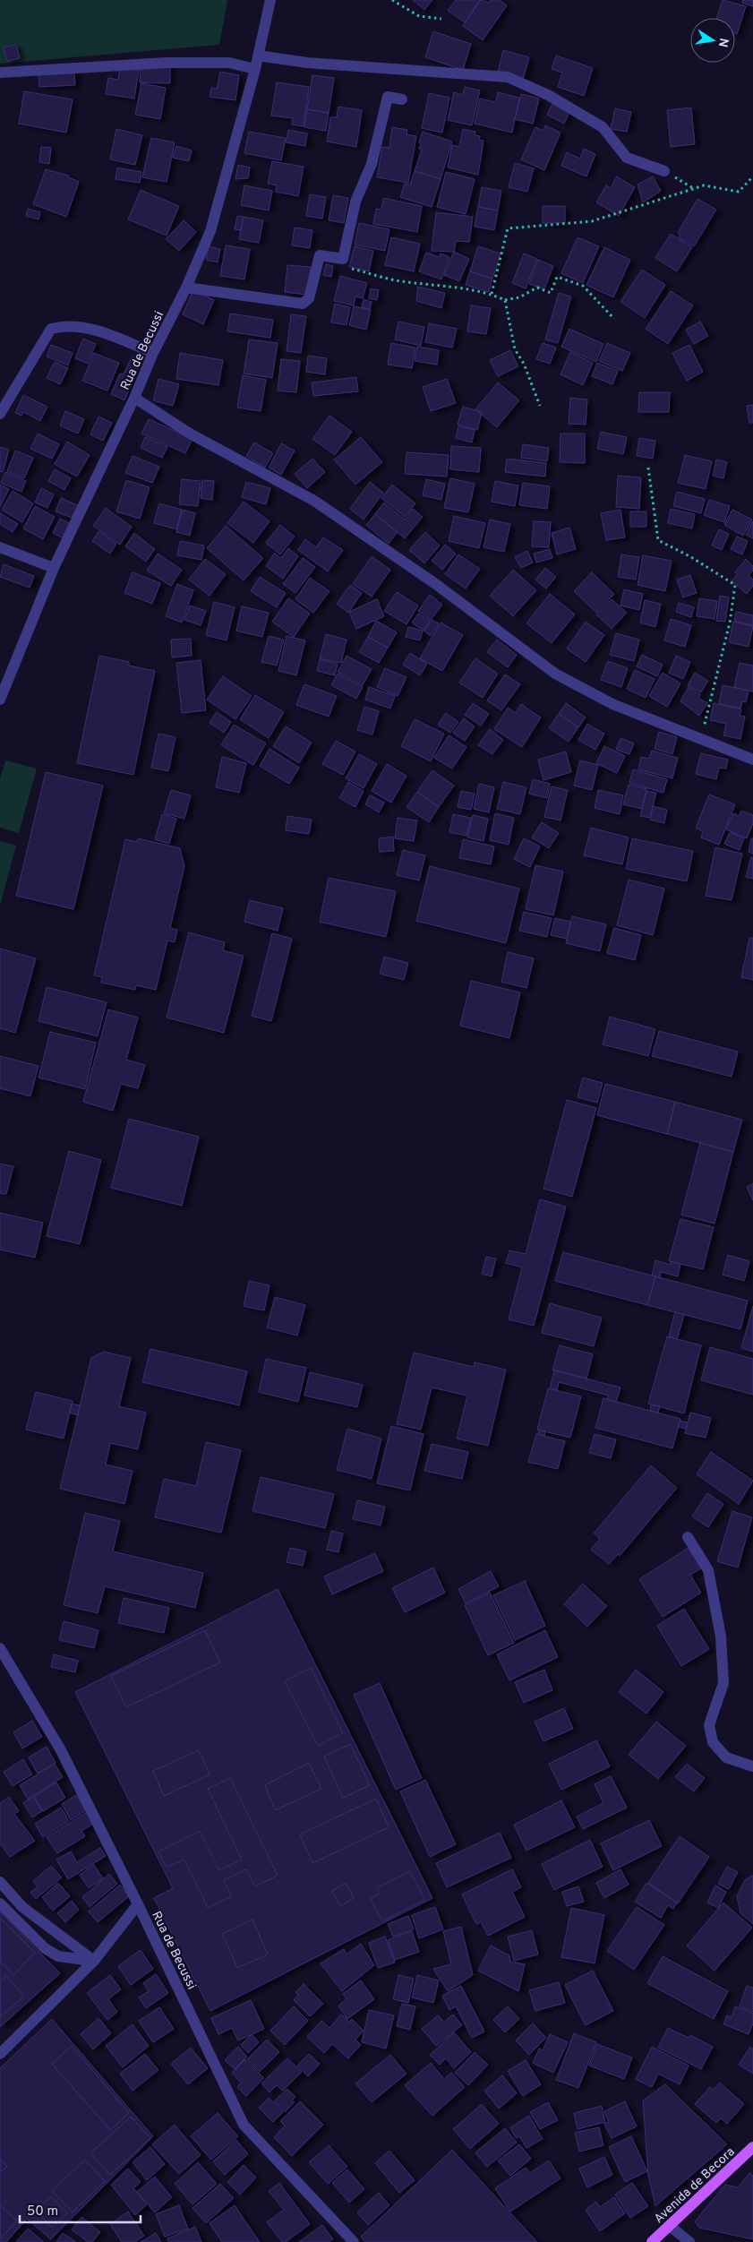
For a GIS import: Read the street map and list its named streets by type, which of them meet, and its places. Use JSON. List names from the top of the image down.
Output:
{
  "streets": {
    "main road": ["Avenida de Becora"],
    "street": ["Rua de Becussi"]
  },
  "scale_bar": "50 m",
  "north": "right"
}
